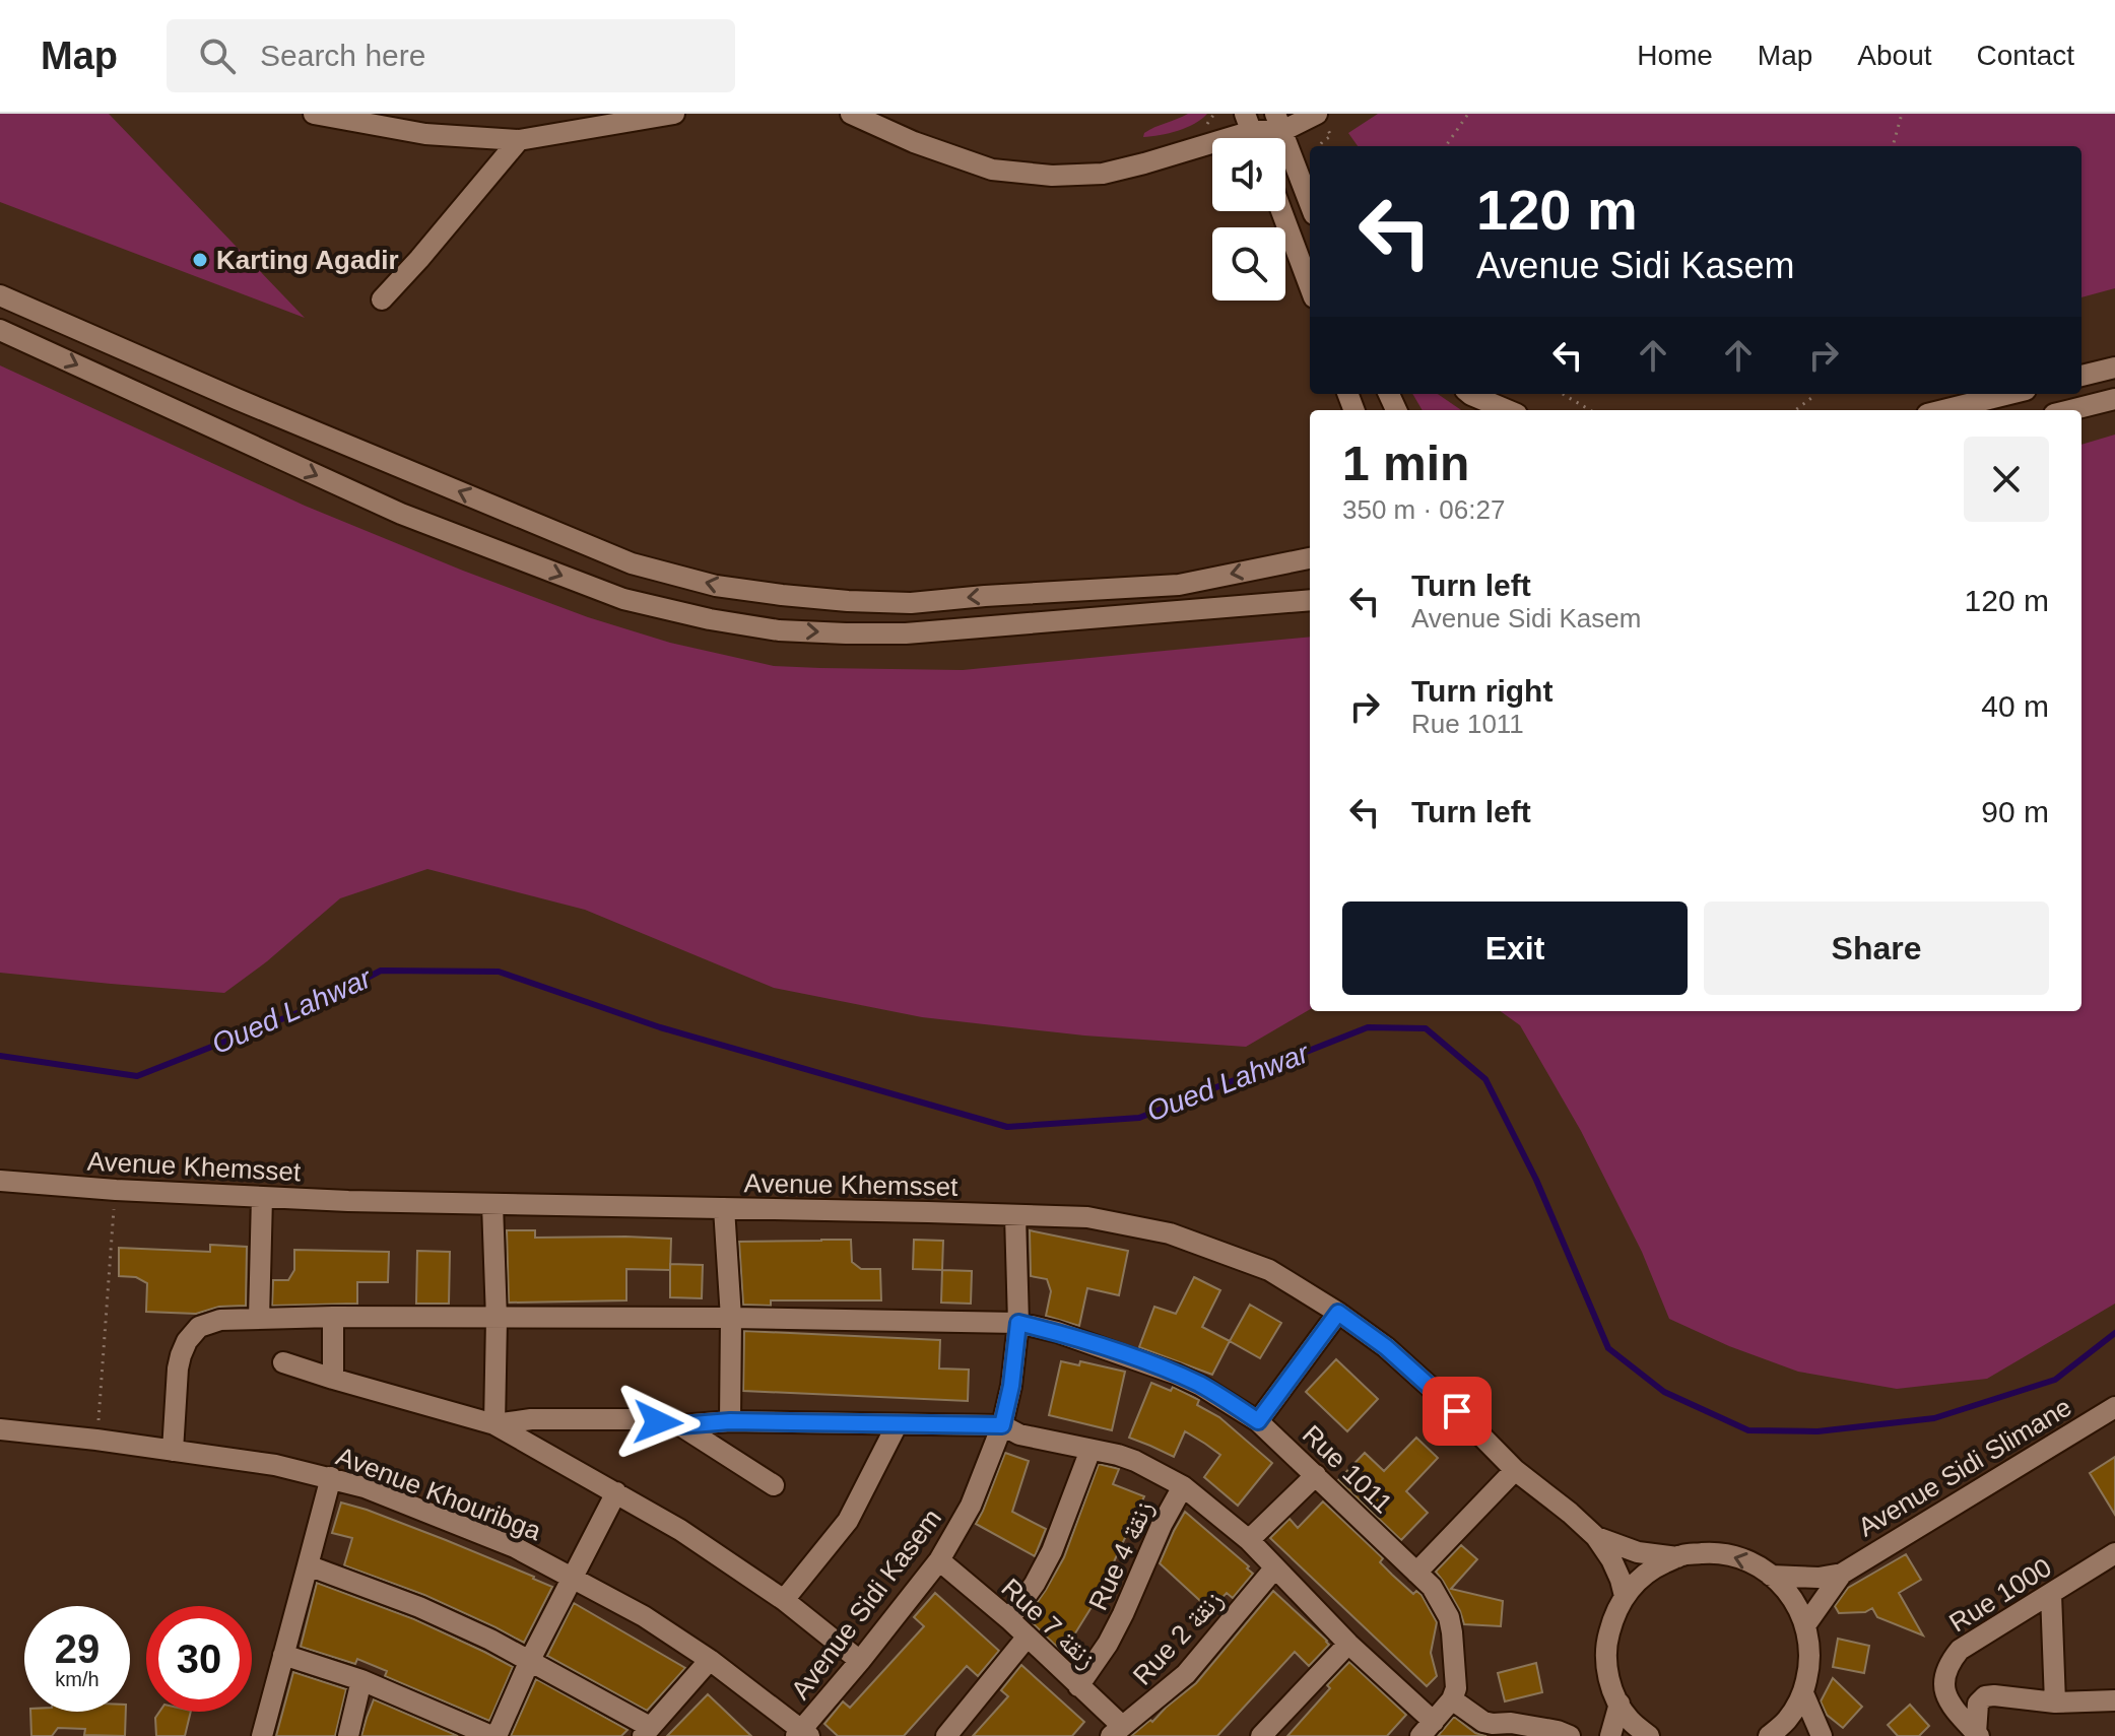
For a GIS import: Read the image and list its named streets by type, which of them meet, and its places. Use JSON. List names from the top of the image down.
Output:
{
  "streets": {
    "street": [
      "Avenue Khemsset",
      "Avenue Sidi Slimane",
      "Rue 1011",
      "Avenue Khouribga",
      "Rue 4 زنقة",
      "Rue 1000",
      "Avenue Sidi Kasem",
      "Rue 7 زنقة",
      "Rue 2 زنقة"
    ]
  },
  "crossings": [
    ["Avenue Khemsset", "Avenue Sidi Kasem"],
    ["Rue 1011", "Avenue Khouribga"],
    ["Rue 1011", "Avenue Sidi Kasem"],
    ["Avenue Khouribga", "Avenue Sidi Kasem"],
    ["Rue 4 زنقة", "Rue 7 زنقة"],
    ["Avenue Sidi Kasem", "Rue 7 زنقة"],
    ["Rue 7 زنقة", "Rue 2 زنقة"]
  ],
  "water": ["Oued Lahwar"],
  "places": ["Karting Agadir"],
  "page": {
    "header": "Map",
    "search": "Search here",
    "nav": [
      "Home",
      "Map",
      "About",
      "Contact"
    ],
    "turn": ["120 m", "Avenue Sidi Kasem"],
    "heading": ["1 min", "350 m · 06:27"],
    "list": [
      {
        "name": "Turn left",
        "note": "Avenue Sidi Kasem",
        "value": "120 m"
      },
      {
        "name": "Turn right",
        "note": "Rue 1011",
        "value": "40 m"
      },
      {
        "name": "Turn left",
        "value": "90 m"
      }
    ],
    "buttons": ["Exit", "Share"],
    "speed": "29 km/h",
    "limit": "30"
  }
}
